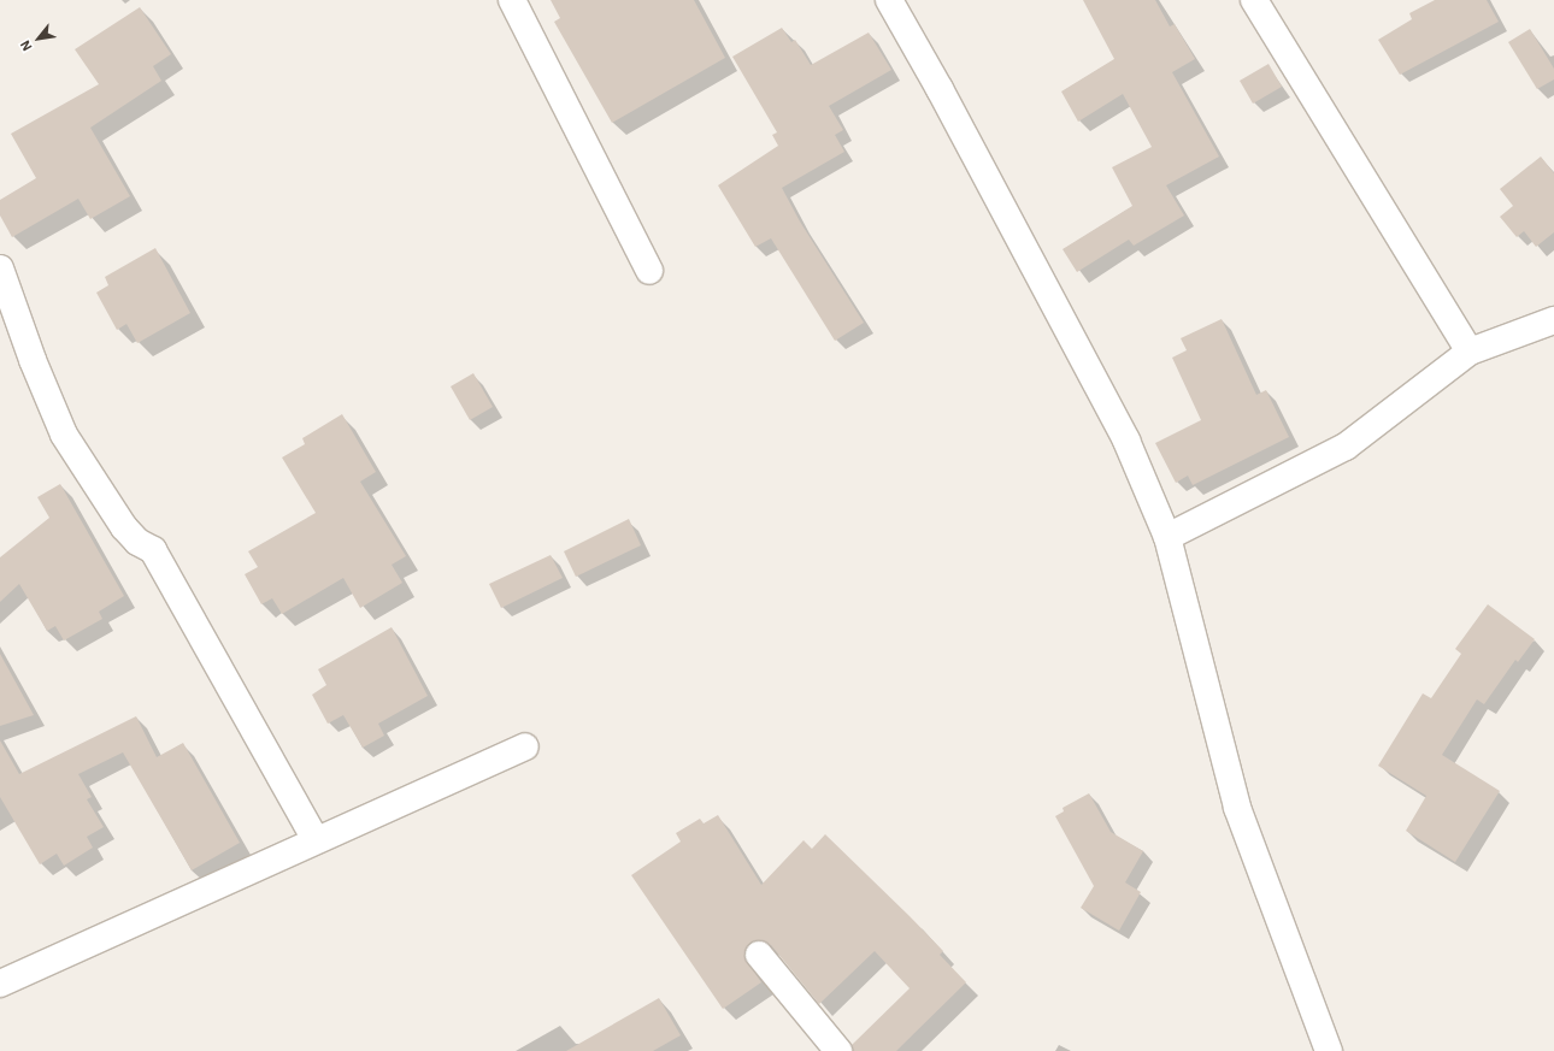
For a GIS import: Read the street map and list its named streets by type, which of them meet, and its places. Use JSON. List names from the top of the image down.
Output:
{
  "north": "bottom left"
}
